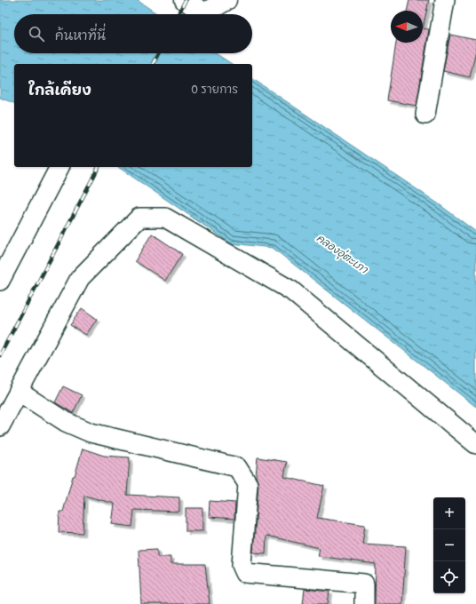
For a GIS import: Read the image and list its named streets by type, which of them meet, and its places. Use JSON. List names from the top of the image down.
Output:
{
  "water": ["คลองอุ่ตะเภา"],
  "north": "left",
  "page": {
    "search": "ค้นหาที่นี่",
    "heading": ["ใกล้เคียง", "0 รายการ"],
    "map_buttons": ["+", "−"]
  }
}
